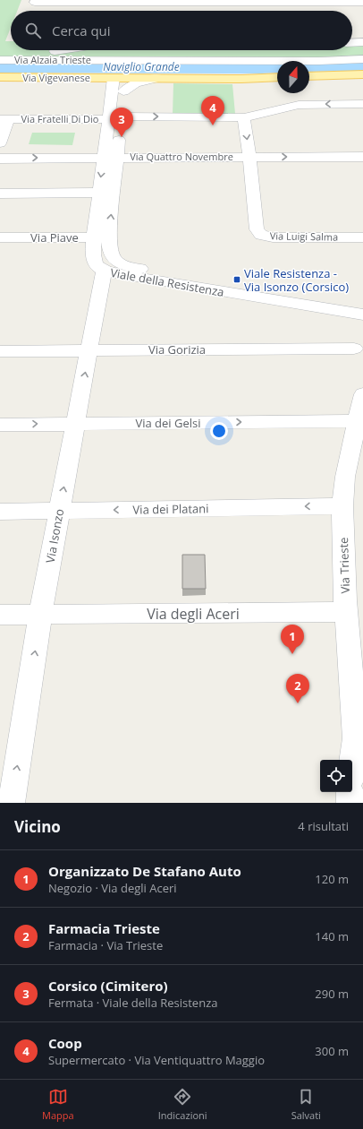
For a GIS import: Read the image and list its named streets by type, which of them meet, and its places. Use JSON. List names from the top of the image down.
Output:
{
  "streets": {
    "main road": ["Via Vigevanese"],
    "street": [
      "Via Alzaia Trieste",
      "Via Fratelli Di Dio",
      "Via Quattro Novembre",
      "Via Luigi Salma",
      "Via Piave",
      "Viale della Resistenza",
      "Via Gorizia",
      "Via dei Gelsi",
      "Via dei Platani",
      "Via Isonzo",
      "Via Trieste",
      "Via degli Aceri"
    ]
  },
  "crossings": [
    ["Via Vigevanese", "Viale della Resistenza"],
    ["Via Fratelli Di Dio", "Via Luigi Salma"],
    ["Via Fratelli Di Dio", "Viale della Resistenza"],
    ["Via Quattro Novembre", "Via Luigi Salma"],
    ["Via Quattro Novembre", "Viale della Resistenza"],
    ["Via Piave", "Viale della Resistenza"],
    ["Viale della Resistenza", "Via Isonzo"],
    ["Via Gorizia", "Via Isonzo"],
    ["Via dei Gelsi", "Via Isonzo"],
    ["Via dei Gelsi", "Via Trieste"],
    ["Via dei Platani", "Via Isonzo"],
    ["Via dei Platani", "Via Trieste"],
    ["Via Isonzo", "Via degli Aceri"],
    ["Via Trieste", "Via degli Aceri"]
  ],
  "one_way": ["Via dei Gelsi", "Via dei Platani", "Via Isonzo"],
  "water": ["Naviglio Grande"],
  "places": {
    "transit": ["Viale Resistenza - Via Isonzo (Corsico)"]
  },
  "north": "top",
  "page": {
    "search": "Cerca qui",
    "pins": [
      "4",
      "3",
      "1",
      "2"
    ],
    "heading": ["Vicino", "4 risultati"],
    "list": [
      {
        "mark": "1",
        "name": "Organizzato De Stafano Auto",
        "note": "Negozio · Via degli Aceri",
        "value": "120 m"
      },
      {
        "mark": "2",
        "name": "Farmacia Trieste",
        "note": "Farmacia · Via Trieste",
        "value": "140 m"
      },
      {
        "mark": "3",
        "name": "Corsico (Cimitero)",
        "note": "Fermata · Viale della Resistenza",
        "value": "290 m"
      },
      {
        "mark": "4",
        "name": "Coop",
        "note": "Supermercato · Via Ventiquattro Maggio",
        "value": "300 m"
      }
    ],
    "nav": ["Mappa", "Indicazioni", "Salvati"]
  }
}
